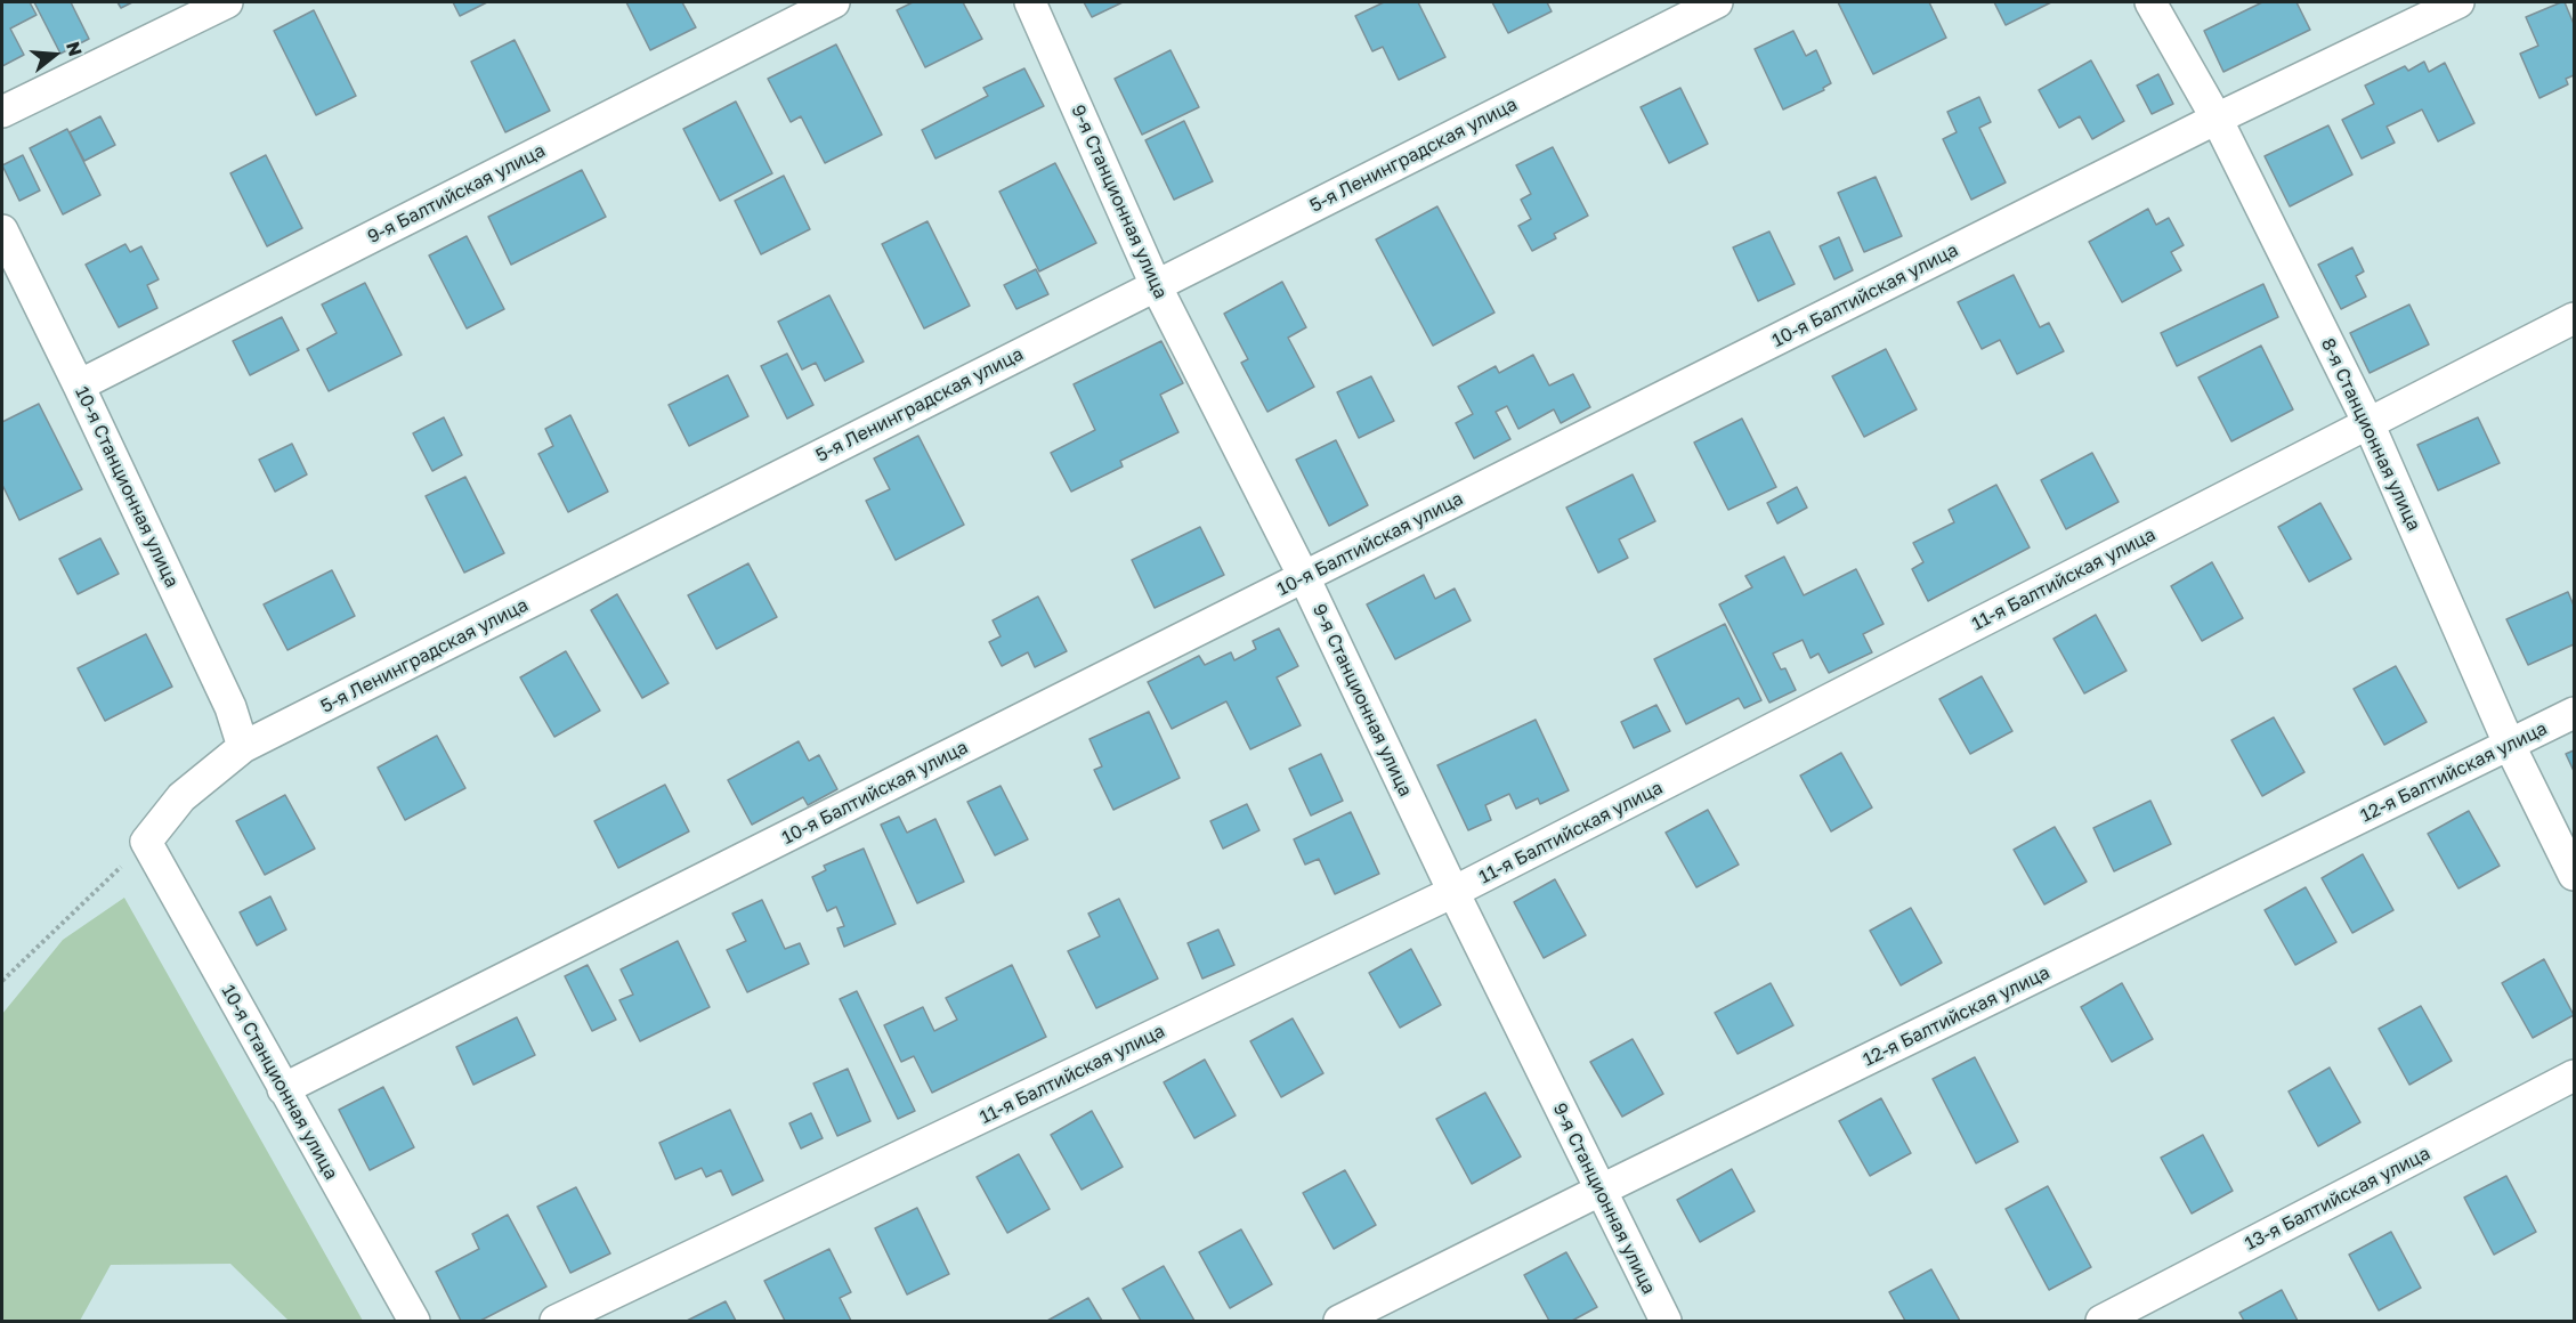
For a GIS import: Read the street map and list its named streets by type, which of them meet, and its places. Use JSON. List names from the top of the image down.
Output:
{
  "streets": {
    "street": [
      "5-я Ленинградская улица",
      "9-я Балтийская улица",
      "9-я Станционная улица",
      "10-я Балтийская улица",
      "8-я Станционная улица",
      "10-я Станционная улица",
      "11-я Балтийская улица",
      "12-я Балтийская улица",
      "13-я Балтийская улица"
    ]
  },
  "crossings": [
    ["5-я Ленинградская улица", "9-я Станционная улица"],
    ["5-я Ленинградская улица", "10-я Станционная улица"],
    ["9-я Балтийская улица", "10-я Станционная улица"],
    ["9-я Станционная улица", "10-я Балтийская улица"],
    ["9-я Станционная улица", "11-я Балтийская улица"],
    ["9-я Станционная улица", "12-я Балтийская улица"],
    ["10-я Балтийская улица", "8-я Станционная улица"],
    ["10-я Балтийская улица", "10-я Станционная улица"],
    ["8-я Станционная улица", "11-я Балтийская улица"],
    ["8-я Станционная улица", "12-я Балтийская улица"]
  ],
  "north": "right"
}
